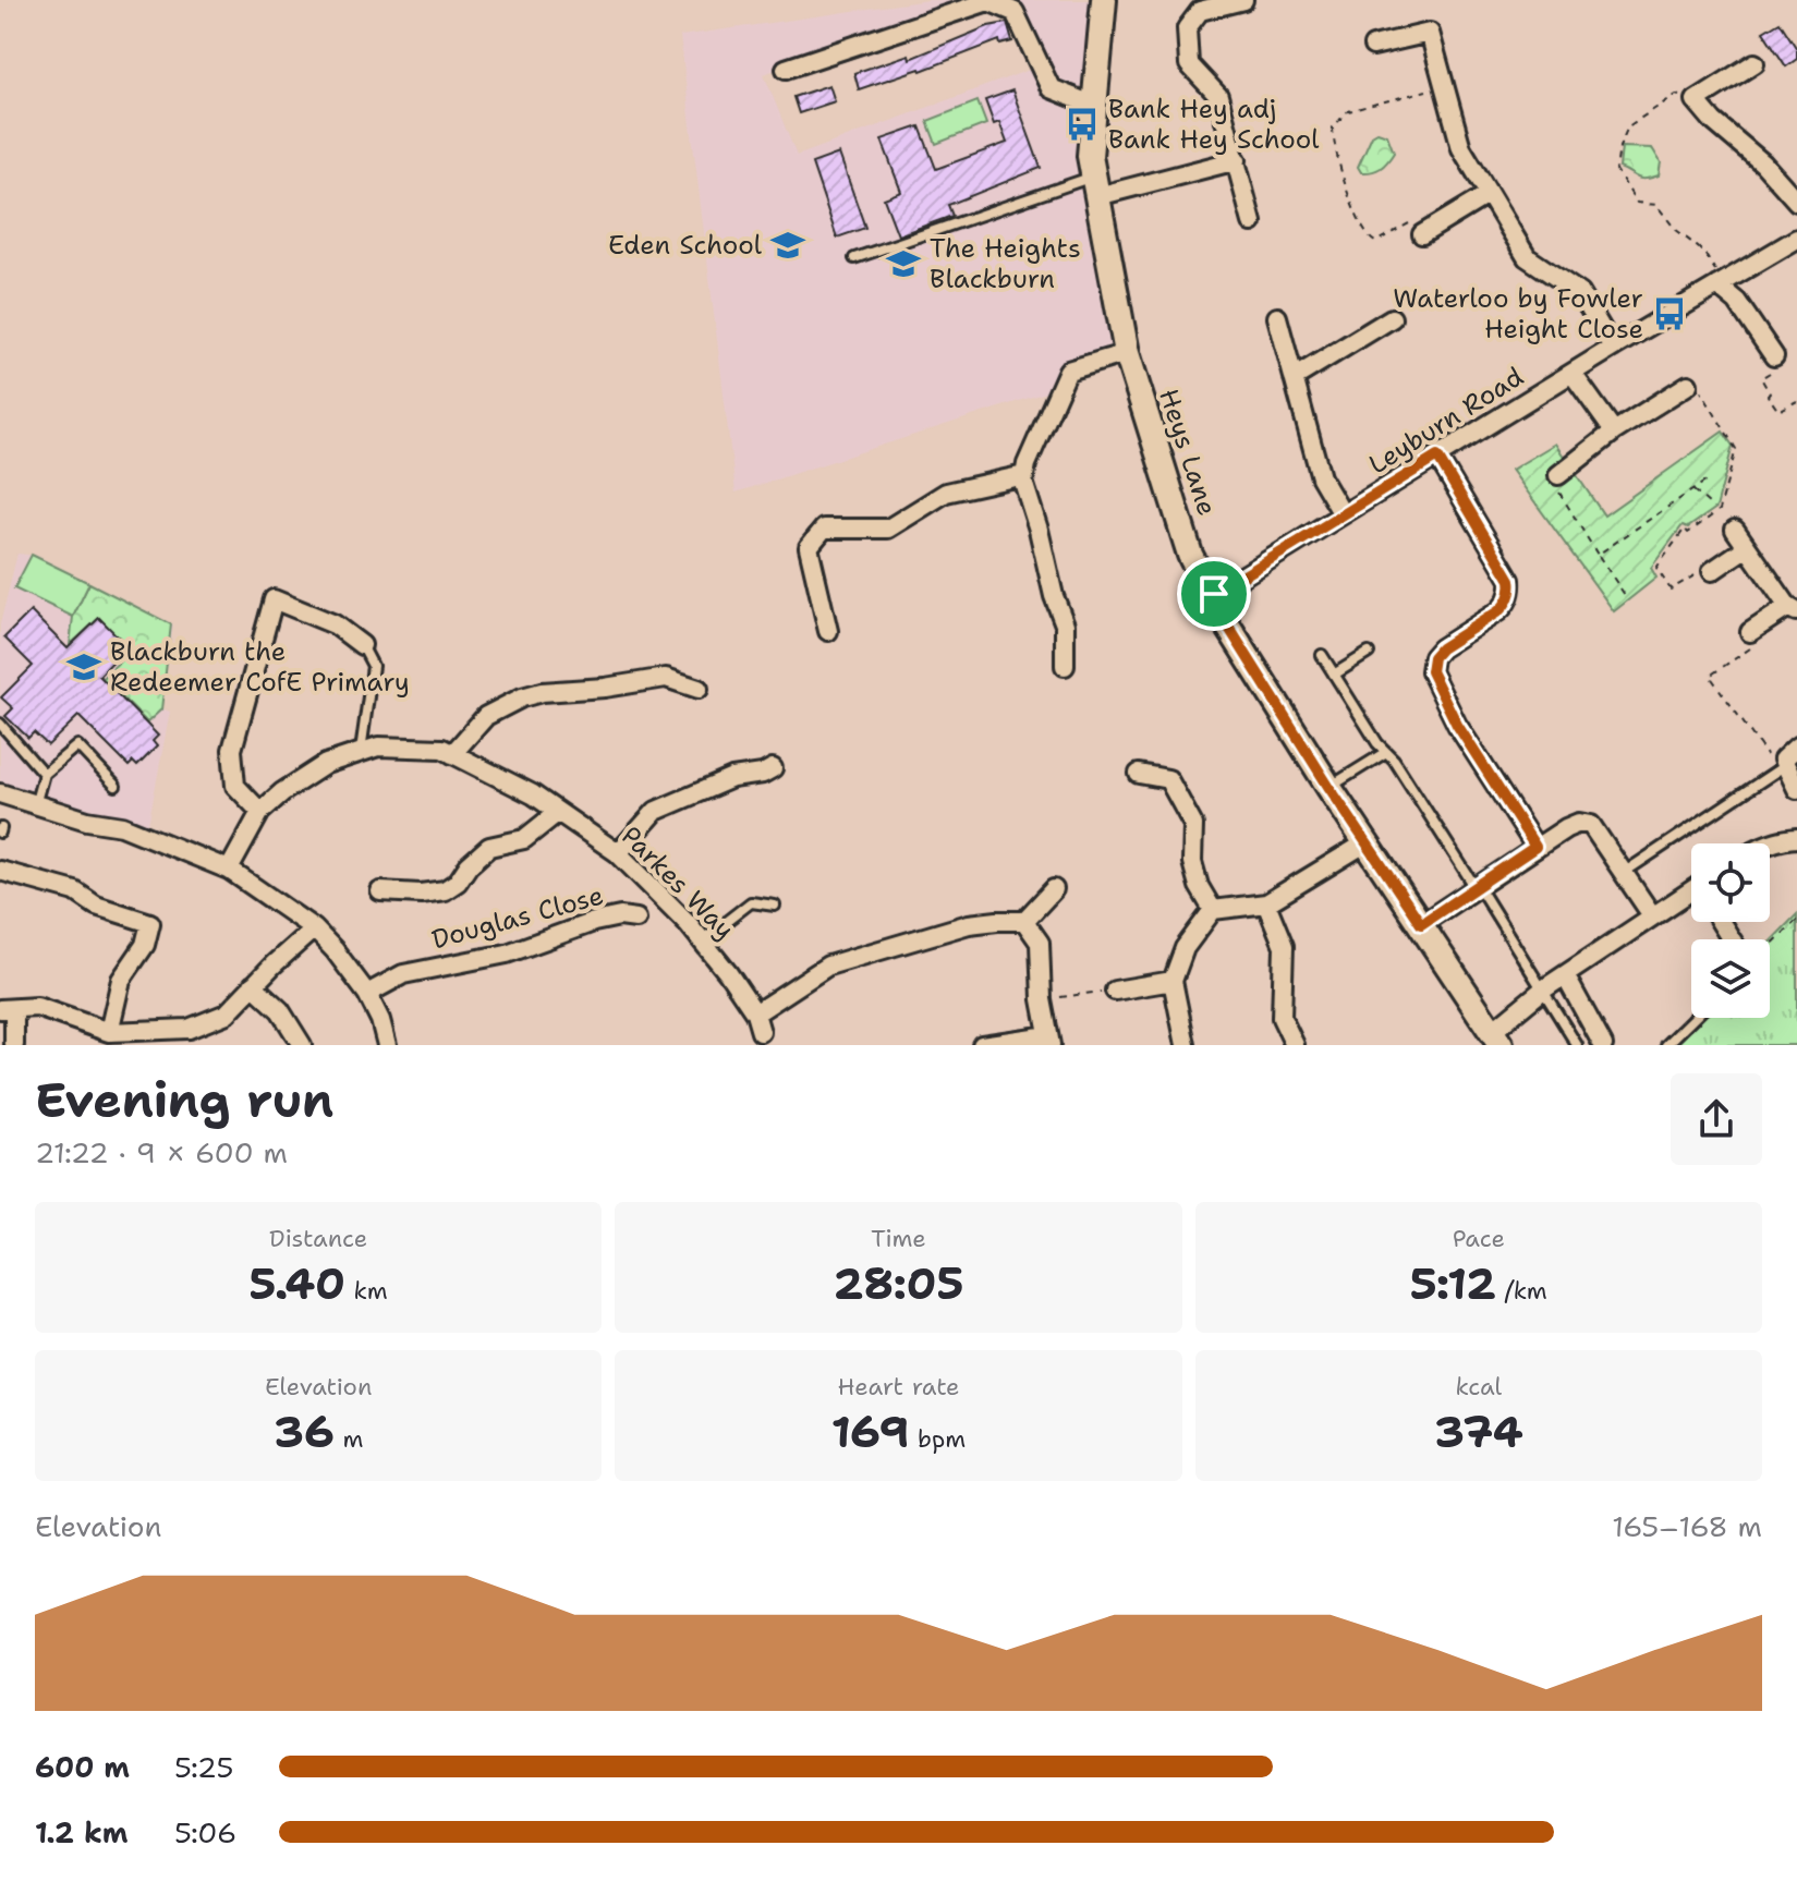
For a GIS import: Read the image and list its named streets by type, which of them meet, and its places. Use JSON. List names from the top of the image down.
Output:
{
  "streets": {
    "street": [
      "Leyburn Road",
      "Heys Lane",
      "Parkes Way",
      "Douglas Close"
    ]
  },
  "crossings": [
    ["Leyburn Road", "Heys Lane"]
  ],
  "places": {
    "bus stop": ["Bank Hey adj Bank Hey School", "Waterloo by Fowler Height Close"],
    "school or university": ["Eden School", "The Heights Blackburn", "Blackburn the Redeemer CofE Primary"]
  },
  "page": {
    "heading": ["Evening run", "21:22 · 9 × 600 m"],
    "stats": [
      ["Distance", "5.40 km"],
      ["Time", "28:05"],
      ["Pace", "5:12 /km"],
      ["Elevation", "36 m"],
      ["Heart rate", "169 bpm"],
      ["kcal", "374"]
    ],
    "chart": ["Elevation", "165–168 m"],
    "list": [
      {
        "name": "600 m",
        "note": "5:25"
      },
      {
        "name": "1.2 km",
        "note": "5:06"
      }
    ]
  }
}
